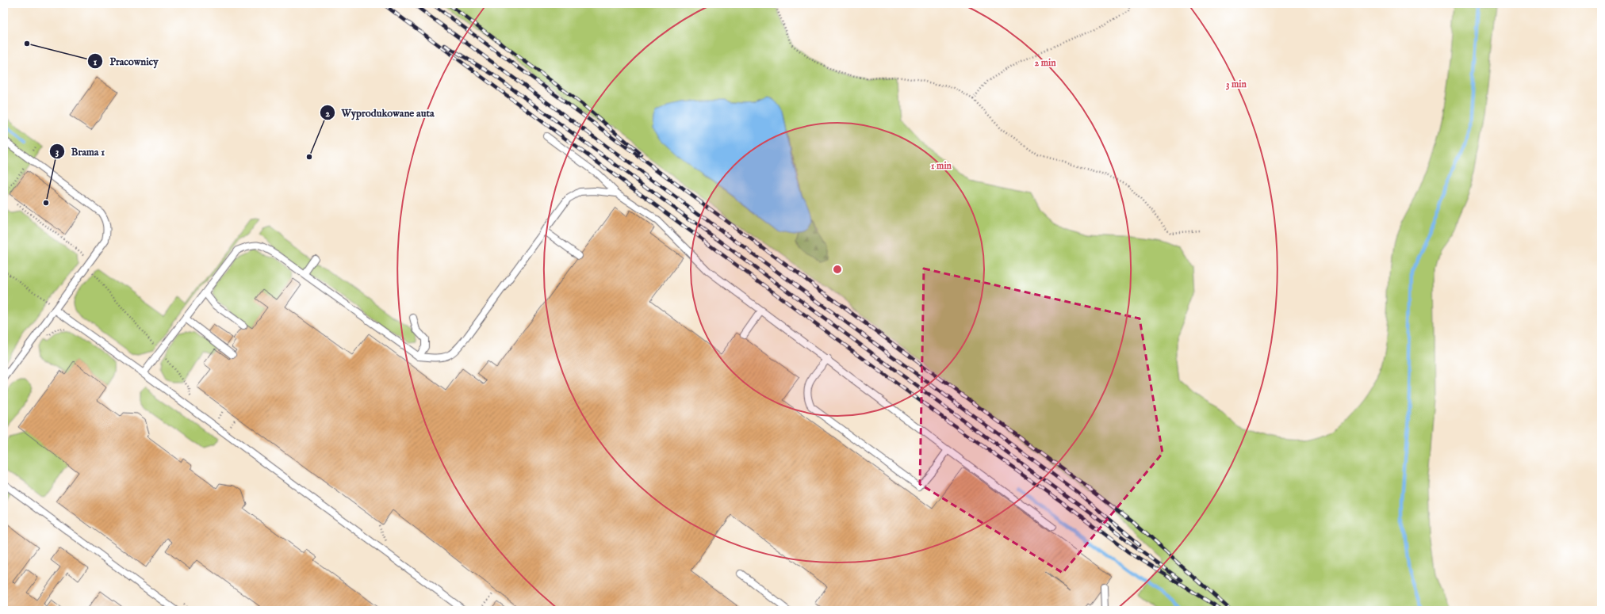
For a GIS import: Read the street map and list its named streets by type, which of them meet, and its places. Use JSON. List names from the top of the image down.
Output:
{
  "places": ["Pracownicy", "Wyprodukowane auta", "Brama 1"],
  "rings": ["2 min", "3 min", "1 min"]
}
